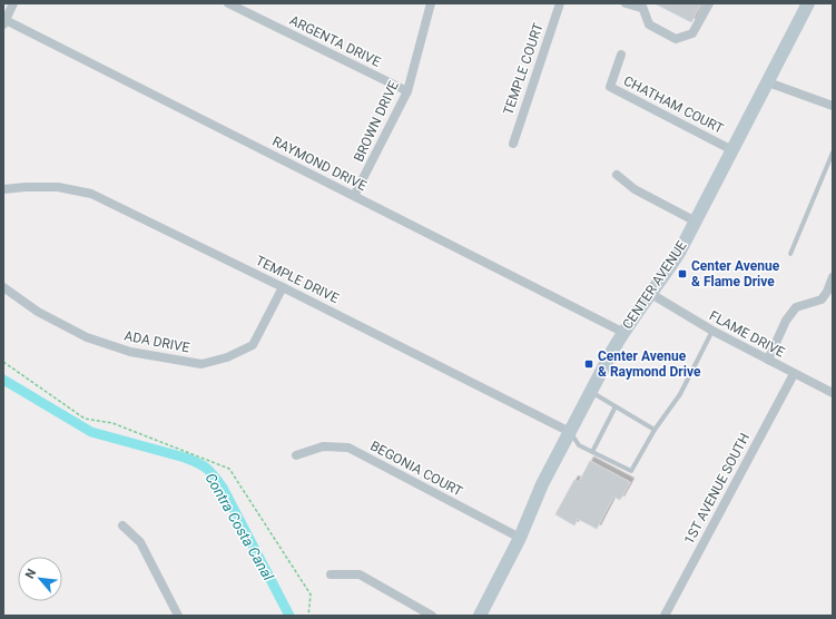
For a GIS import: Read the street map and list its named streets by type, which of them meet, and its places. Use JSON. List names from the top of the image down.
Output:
{
  "streets": {
    "street": [
      "ARGENTA DRIVE",
      "TEMPLE COURT",
      "CHATHAM COURT",
      "BROWN DRIVE",
      "RAYMOND DRIVE",
      "TEMPLE DRIVE",
      "CENTER AVENUE",
      "FLAME DRIVE",
      "ADA DRIVE",
      "BEGONIA COURT",
      "1ST AVENUE SOUTH"
    ]
  },
  "crossings": [
    ["ARGENTA DRIVE", "BROWN DRIVE"],
    ["CHATHAM COURT", "CENTER AVENUE"],
    ["BROWN DRIVE", "RAYMOND DRIVE"],
    ["RAYMOND DRIVE", "CENTER AVENUE"],
    ["TEMPLE DRIVE", "CENTER AVENUE"],
    ["TEMPLE DRIVE", "ADA DRIVE"],
    ["CENTER AVENUE", "FLAME DRIVE"],
    ["CENTER AVENUE", "BEGONIA COURT"],
    ["FLAME DRIVE", "1ST AVENUE SOUTH"]
  ],
  "water": ["Contra Costa Canal"],
  "places": {
    "transit": ["Center Avenue & Flame Drive", "Center Avenue & Raymond Drive"]
  },
  "north": "top left"
}
